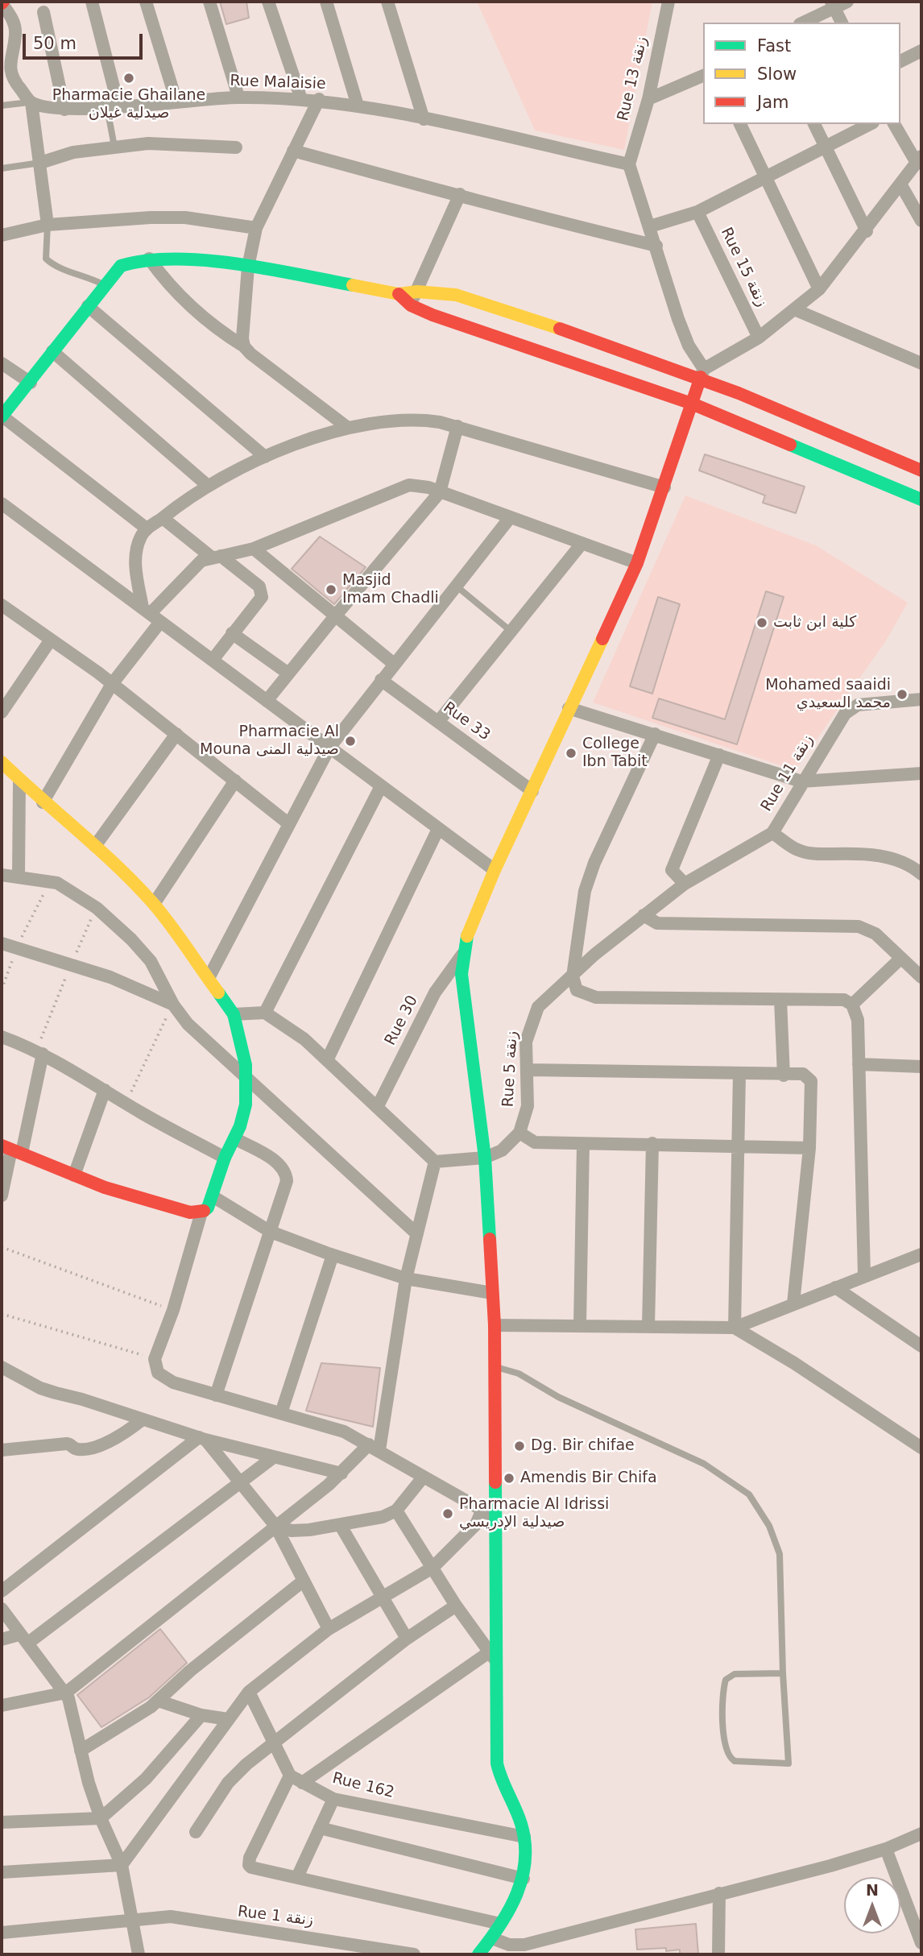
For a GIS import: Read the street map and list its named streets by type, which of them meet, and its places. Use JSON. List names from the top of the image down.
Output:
{
  "streets": {
    "street": [
      "Rue 13 زنقة",
      "Rue Malaisie",
      "Rue 15 زنقة",
      "Rue 33",
      "Rue 11 زنقة",
      "Rue 30",
      "Rue 5 زنقة",
      "Rue 162",
      "Rue 1 زنقة"
    ]
  },
  "crossings": [
    ["Rue 13 زنقة", "Rue Malaisie"],
    ["Rue 11 زنقة", "Rue 5 زنقة"]
  ],
  "places": [
    "Pharmacie Ghailane صيدلية غيلان",
    "Masjid Imam Chadli",
    "كلية ابن ثابت",
    "Mohamed saaidi محمد السعيدي",
    "Pharmacie Al Mouna صيدلية المنى",
    "College Ibn Tabit",
    "Dg. Bir chifae",
    "Amendis Bir Chifa",
    "Pharmacie Al Idrissi صيدلية الإدريسي"
  ],
  "legend": ["Fast", "Slow", "Jam"],
  "scale_bar": "50 m",
  "north": "top"
}
